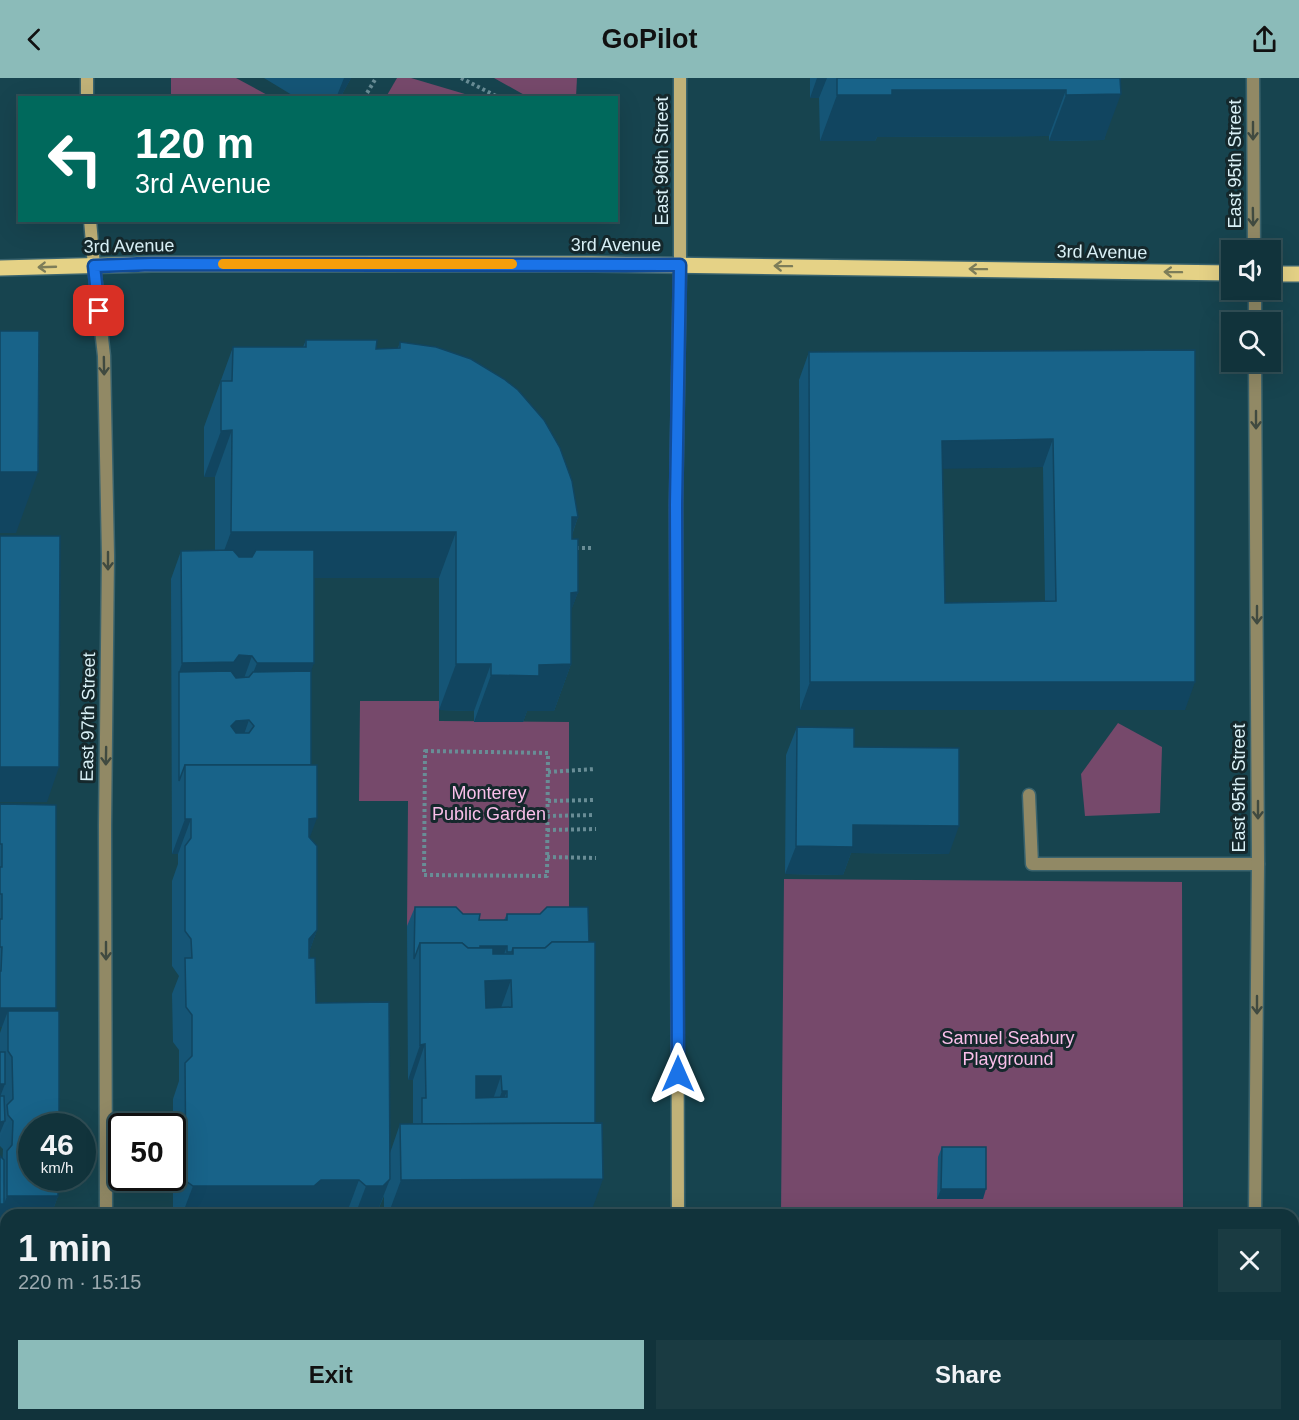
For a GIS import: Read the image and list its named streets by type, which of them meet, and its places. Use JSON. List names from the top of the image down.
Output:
{
  "streets": {
    "main road": ["East 96th Street", "3rd Avenue", "East 97th Street"],
    "street": ["East 95th Street"]
  },
  "crossings": [
    ["East 96th Street", "3rd Avenue"],
    ["3rd Avenue", "East 97th Street"]
  ],
  "one_way": ["East 95th Street", "3rd Avenue", "East 97th Street"],
  "parks": ["Monterey Public Garden", "Samuel Seabury Playground"],
  "page": {
    "header": "GoPilot",
    "turn": ["120 m", "3rd Avenue"],
    "speed": "46 km/h",
    "limit": "50",
    "heading": ["1 min", "220 m · 15:15"],
    "buttons": ["Exit", "Share"]
  }
}
